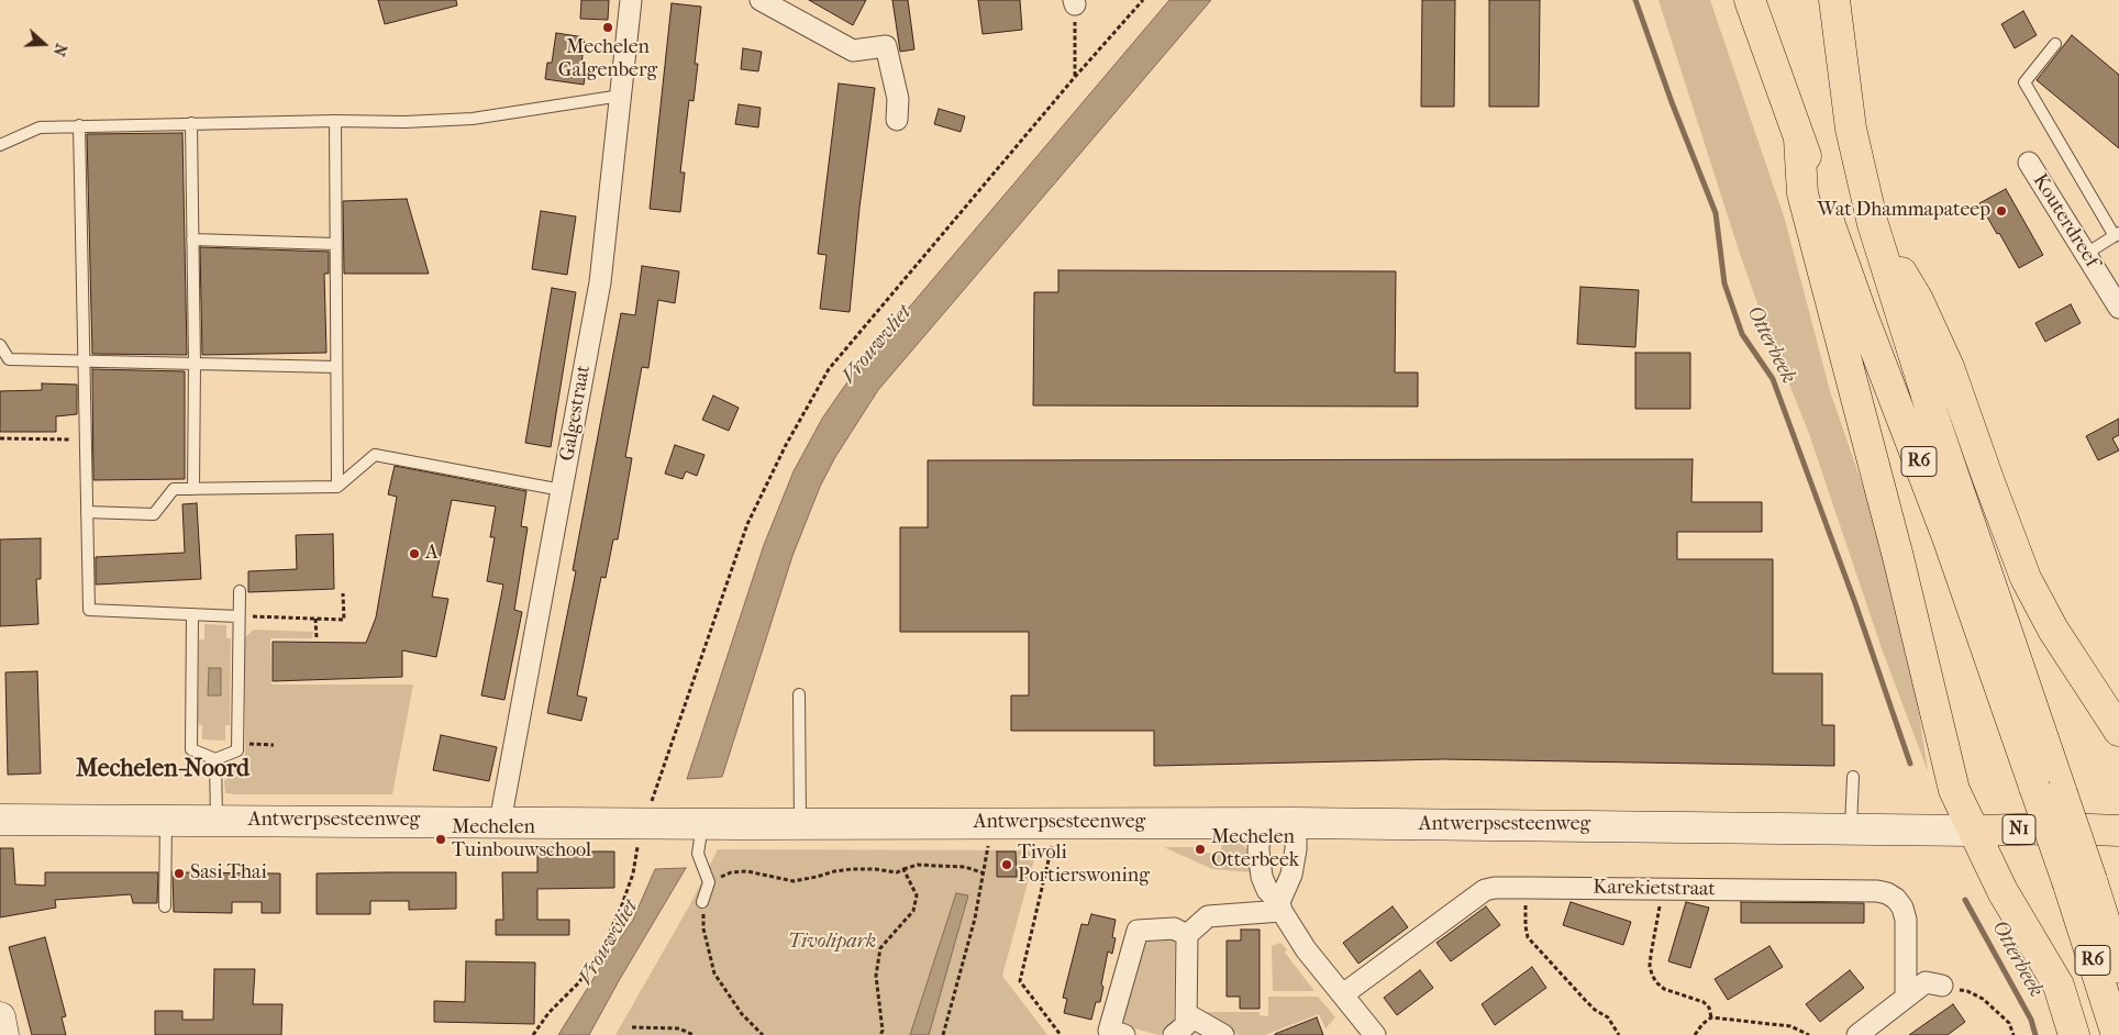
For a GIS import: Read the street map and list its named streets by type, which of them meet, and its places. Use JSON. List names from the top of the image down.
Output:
{
  "streets": {
    "main road": ["R6", "Antwerpsesteenweg", "N1"],
    "street": ["Kouterdreef", "Galgestraat", "Karekietstraat"]
  },
  "crossings": [
    ["Galgestraat", "Antwerpsesteenweg"]
  ],
  "districts": ["Mechelen-Noord"],
  "water": ["Vrouwvliet", "Otterbeek"],
  "parks": ["Tivolipark"],
  "places": [
    "Mechelen Galgenberg",
    "Wat Dhammapateep",
    "A",
    "Mechelen Tuinbouwschool",
    "Mechelen Otterbeek",
    "Tivoli Portierswoning",
    "Sasi Thai"
  ],
  "north": "right"
}
